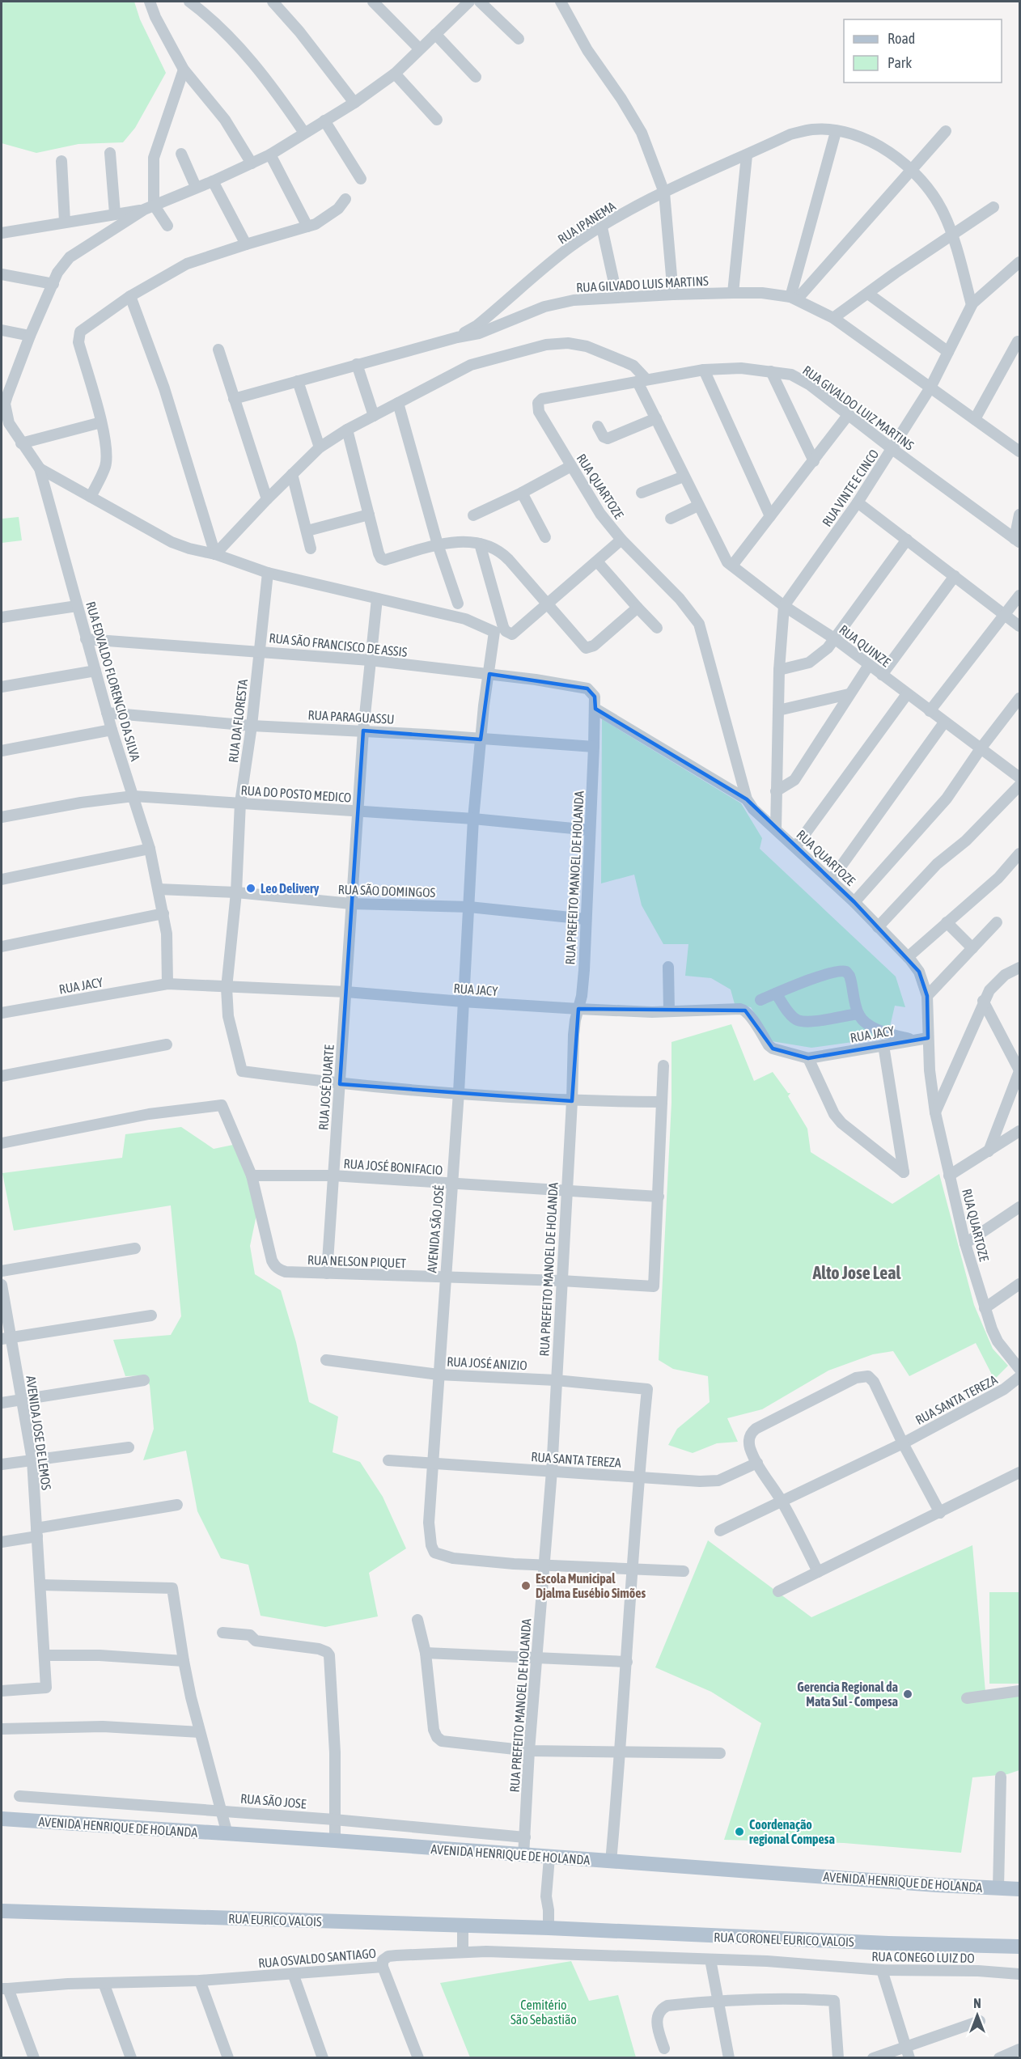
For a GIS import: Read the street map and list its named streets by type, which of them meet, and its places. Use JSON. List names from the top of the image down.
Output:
{
  "streets": {
    "main road": ["AVENIDA HENRIQUE DE HOLANDA", "RUA EURICO VALOIS", "RUA CORONEL EURICO VALOIS"],
    "street": [
      "RUA IPANEMA",
      "RUA GILVADO LUIS MARTINS",
      "RUA GIVALDO LUIZ MARTINS",
      "RUA QUARTOZE",
      "RUA VINTE E CINCO",
      "RUA SÃO FRANCISCO DE ASSIS",
      "RUA QUINZE",
      "RUA EDVALDO FLORENCIO DA SILVA",
      "RUA PARAGUASSU",
      "RUA DA FLORESTA",
      "RUA DO POSTO MEDICO",
      "RUA PREFEITO MANOEL DE HOLANDA",
      "RUA SÃO DOMINGOS",
      "RUA JACY",
      "RUA JOSÉ DUARTE",
      "RUA JOSÉ BONIFACIO",
      "AVENIDA SÃO JOSÉ",
      "RUA NELSON PIQUET",
      "RUA JOSÉ ANIZIO",
      "RUA SANTA TEREZA",
      "AVENIDA JOSE DE LEMOS",
      "RUA SÃO JOSE",
      "RUA CONEGO LUIZ DO",
      "RUA OSVALDO SANTIAGO"
    ]
  },
  "crossings": [
    ["RUA IPANEMA", "RUA GILVADO LUIS MARTINS"],
    ["RUA IPANEMA", "RUA VINTE E CINCO"],
    ["RUA GILVADO LUIS MARTINS", "RUA VINTE E CINCO"],
    ["RUA GIVALDO LUIZ MARTINS", "RUA QUARTOZE"],
    ["RUA GIVALDO LUIZ MARTINS", "RUA VINTE E CINCO"],
    ["RUA GIVALDO LUIZ MARTINS", "RUA QUINZE"],
    ["RUA QUARTOZE", "RUA JACY"],
    ["RUA VINTE E CINCO", "RUA QUINZE"],
    ["RUA SÃO FRANCISCO DE ASSIS", "RUA EDVALDO FLORENCIO DA SILVA"],
    ["RUA SÃO FRANCISCO DE ASSIS", "RUA DA FLORESTA"],
    ["RUA SÃO FRANCISCO DE ASSIS", "RUA PREFEITO MANOEL DE HOLANDA"],
    ["RUA EDVALDO FLORENCIO DA SILVA", "RUA PARAGUASSU"],
    ["RUA EDVALDO FLORENCIO DA SILVA", "RUA DO POSTO MEDICO"],
    ["RUA EDVALDO FLORENCIO DA SILVA", "RUA SÃO DOMINGOS"],
    ["RUA EDVALDO FLORENCIO DA SILVA", "RUA JACY"],
    ["RUA PARAGUASSU", "RUA DA FLORESTA"],
    ["RUA PARAGUASSU", "RUA PREFEITO MANOEL DE HOLANDA"],
    ["RUA PARAGUASSU", "RUA JOSÉ DUARTE"],
    ["RUA DA FLORESTA", "RUA DO POSTO MEDICO"],
    ["RUA DA FLORESTA", "RUA SÃO DOMINGOS"],
    ["RUA DA FLORESTA", "RUA JACY"],
    ["RUA DA FLORESTA", "RUA JOSÉ DUARTE"],
    ["RUA DO POSTO MEDICO", "RUA PREFEITO MANOEL DE HOLANDA"],
    ["RUA DO POSTO MEDICO", "RUA JOSÉ DUARTE"],
    ["RUA PREFEITO MANOEL DE HOLANDA", "RUA SÃO DOMINGOS"],
    ["RUA PREFEITO MANOEL DE HOLANDA", "RUA JACY"],
    ["RUA PREFEITO MANOEL DE HOLANDA", "RUA JOSÉ BONIFACIO"],
    ["RUA PREFEITO MANOEL DE HOLANDA", "AVENIDA SÃO JOSÉ"],
    ["RUA PREFEITO MANOEL DE HOLANDA", "RUA NELSON PIQUET"],
    ["RUA PREFEITO MANOEL DE HOLANDA", "RUA JOSÉ ANIZIO"],
    ["RUA PREFEITO MANOEL DE HOLANDA", "RUA SANTA TEREZA"],
    ["RUA PREFEITO MANOEL DE HOLANDA", "RUA SÃO JOSE"],
    ["RUA PREFEITO MANOEL DE HOLANDA", "AVENIDA HENRIQUE DE HOLANDA"],
    ["RUA SÃO DOMINGOS", "RUA JOSÉ DUARTE"],
    ["RUA SÃO DOMINGOS", "AVENIDA SÃO JOSÉ"],
    ["RUA JACY", "RUA JOSÉ DUARTE"],
    ["RUA JACY", "AVENIDA SÃO JOSÉ"],
    ["RUA JOSÉ DUARTE", "RUA JOSÉ BONIFACIO"],
    ["RUA JOSÉ DUARTE", "RUA NELSON PIQUET"],
    ["RUA JOSÉ BONIFACIO", "AVENIDA SÃO JOSÉ"],
    ["RUA JOSÉ BONIFACIO", "RUA NELSON PIQUET"],
    ["AVENIDA SÃO JOSÉ", "RUA NELSON PIQUET"],
    ["AVENIDA SÃO JOSÉ", "RUA JOSÉ ANIZIO"],
    ["AVENIDA SÃO JOSÉ", "RUA SANTA TEREZA"],
    ["RUA JOSÉ ANIZIO", "RUA SANTA TEREZA"],
    ["RUA EURICO VALOIS", "RUA CORONEL EURICO VALOIS"],
    ["RUA CONEGO LUIZ DO", "RUA OSVALDO SANTIAGO"]
  ],
  "districts": ["Alto Jose Leal"],
  "parks": ["Cemitério São Sebastião"],
  "places": [
    "Leo Delivery",
    "Escola Municipal Djalma Eusébio Simões",
    "Gerencia Regional da Mata Sul - Compesa",
    "Coordenação regional Compesa"
  ],
  "legend": ["Road", "Park"],
  "north": "top"
}
